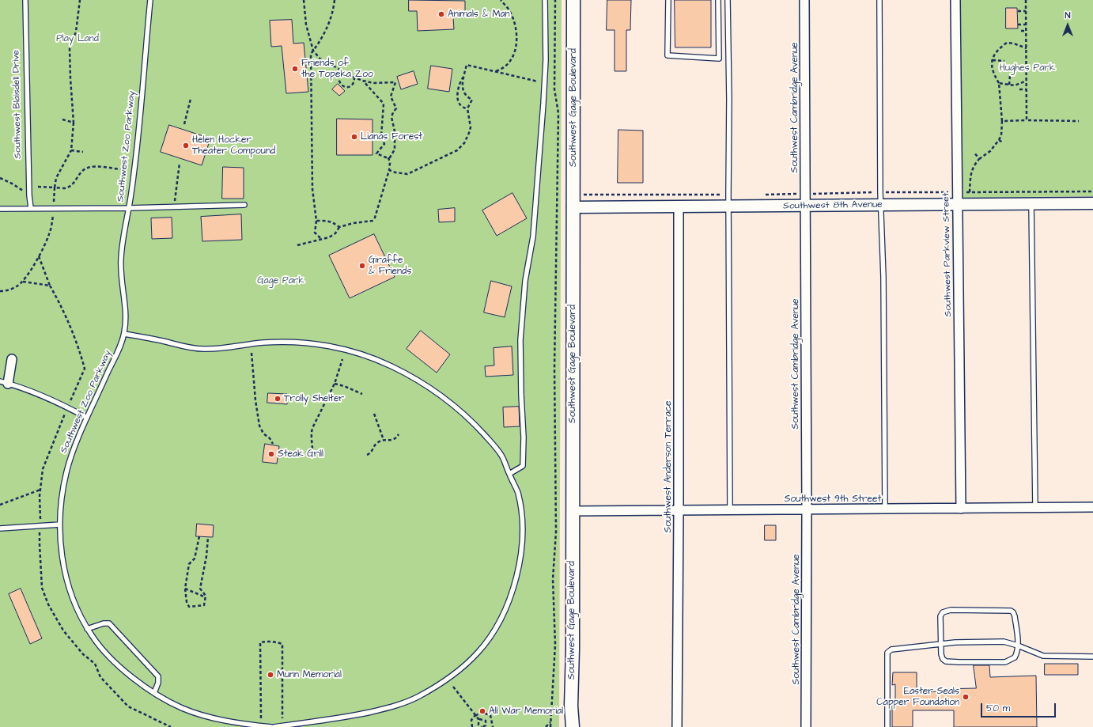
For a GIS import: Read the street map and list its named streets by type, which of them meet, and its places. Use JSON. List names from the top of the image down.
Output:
{
  "streets": {
    "main road": ["Southwest Gage Boulevard"],
    "street": [
      "Southwest Cambridge Avenue",
      "Southwest 8th Avenue",
      "Southwest Parkview Street",
      "Southwest Anderson Terrace",
      "Southwest 9th Street"
    ],
    "lane": ["Southwest Blaisdell Drive", "Southwest Zoo Parkway"]
  },
  "crossings": [
    ["Southwest Gage Boulevard", "Southwest 8th Avenue"],
    ["Southwest Gage Boulevard", "Southwest 9th Street"],
    ["Southwest Cambridge Avenue", "Southwest 8th Avenue"],
    ["Southwest Cambridge Avenue", "Southwest 9th Street"],
    ["Southwest 8th Avenue", "Southwest Parkview Street"],
    ["Southwest 8th Avenue", "Southwest Anderson Terrace"],
    ["Southwest Parkview Street", "Southwest 9th Street"],
    ["Southwest Anderson Terrace", "Southwest 9th Street"]
  ],
  "parks": ["Play Land", "Hughes Park", "Gage Park"],
  "places": [
    "Animals & Man",
    "Friends of the Topeka Zoo",
    "Lianas Forest",
    "Helen Hocker Theater Compound",
    "Giraffe & Friends",
    "Trolly Shelter",
    "Steak Grill",
    "Munn Memorial",
    "Easter Seals Capper Foundation",
    "All War Memorial"
  ],
  "scale_bar": "50 m",
  "north": "top"
}
